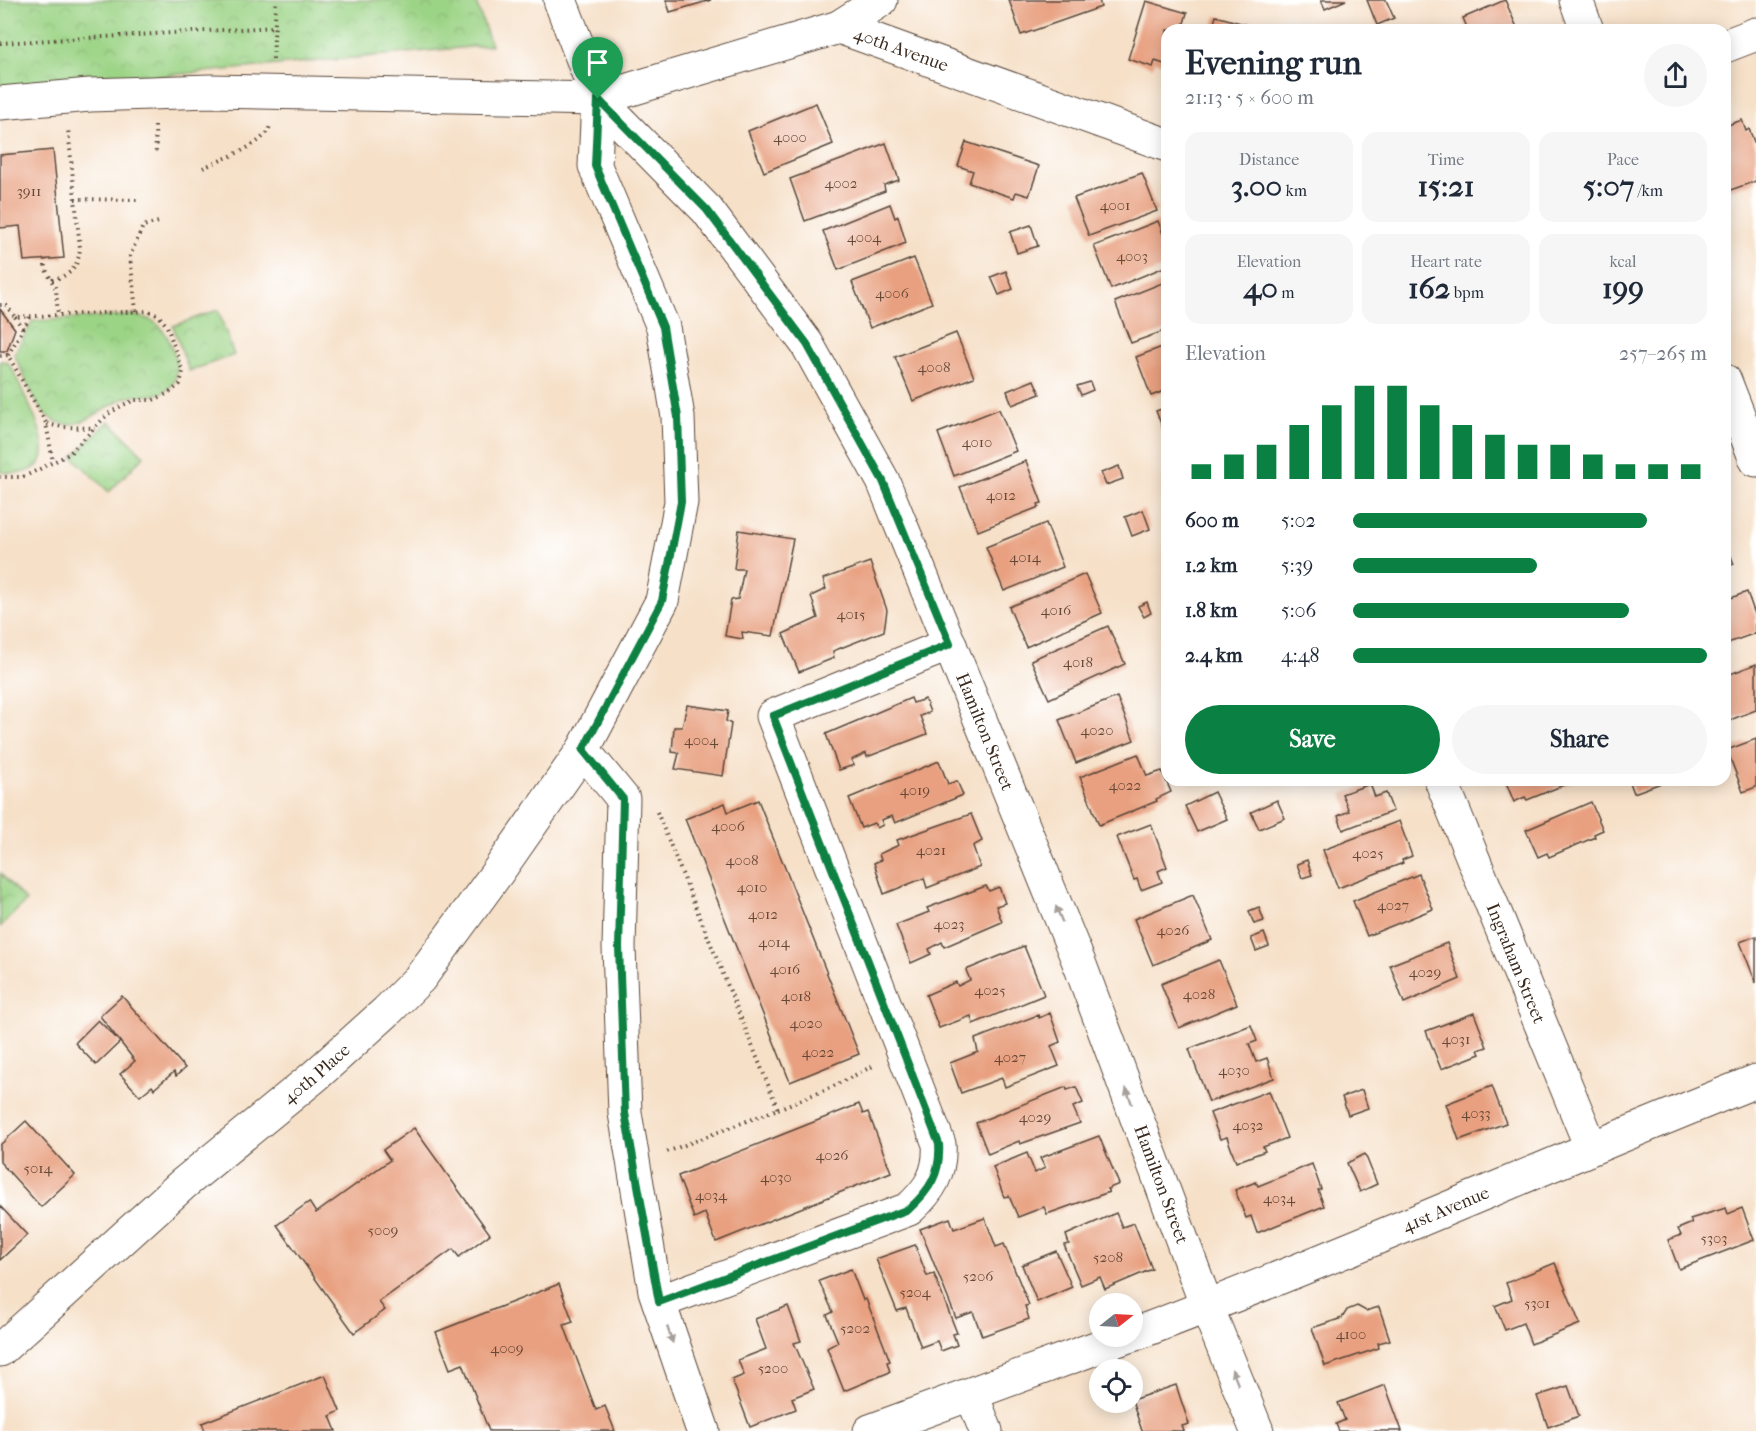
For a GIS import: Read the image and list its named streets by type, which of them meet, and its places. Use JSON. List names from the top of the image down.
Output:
{
  "streets": {
    "street": [
      "40th Avenue",
      "Hamilton Street",
      "Ingraham Street",
      "40th Place",
      "41st Avenue"
    ]
  },
  "crossings": [
    ["40th Avenue", "Hamilton Street"],
    ["40th Avenue", "40th Place"],
    ["Hamilton Street", "40th Place"],
    ["Hamilton Street", "41st Avenue"],
    ["Ingraham Street", "41st Avenue"]
  ],
  "one_way": ["Hamilton Street"],
  "house_numbers": [
    "4000",
    "4002",
    "3911",
    "4001",
    "4004",
    "4003",
    "4006",
    "4008",
    "4010",
    "4012",
    "4014",
    "4016",
    "4015",
    "4018",
    "4020",
    "4004",
    "4022",
    "4019",
    "4006",
    "4021",
    "4025",
    "4008",
    "4010",
    "4027",
    "4012",
    "4023",
    "4026",
    "4014",
    "4016",
    "4029",
    "4025",
    "4028",
    "4018",
    "4020",
    "4031",
    "4022",
    "4027",
    "4030",
    "4033",
    "4029",
    "4032",
    "4026",
    "5014",
    "4030",
    "4034",
    "4034",
    "5009",
    "5303",
    "5208",
    "5206",
    "5204",
    "5301",
    "5202",
    "4100",
    "4009",
    "5200"
  ],
  "north": "right",
  "page": {
    "heading": ["Evening run", "21:13 · 5 × 600 m"],
    "stats": [
      ["Distance", "3.00 km"],
      ["Time", "15:21"],
      ["Pace", "5:07 /km"],
      ["Elevation", "40 m"],
      ["Heart rate", "162 bpm"],
      ["kcal", "199"]
    ],
    "chart": ["Elevation", "257–265 m"],
    "list": [
      {
        "name": "600 m",
        "note": "5:02"
      },
      {
        "name": "1.2 km",
        "note": "5:39"
      },
      {
        "name": "1.8 km",
        "note": "5:06"
      },
      {
        "name": "2.4 km",
        "note": "4:48"
      }
    ],
    "buttons": ["Save", "Share"]
  }
}
